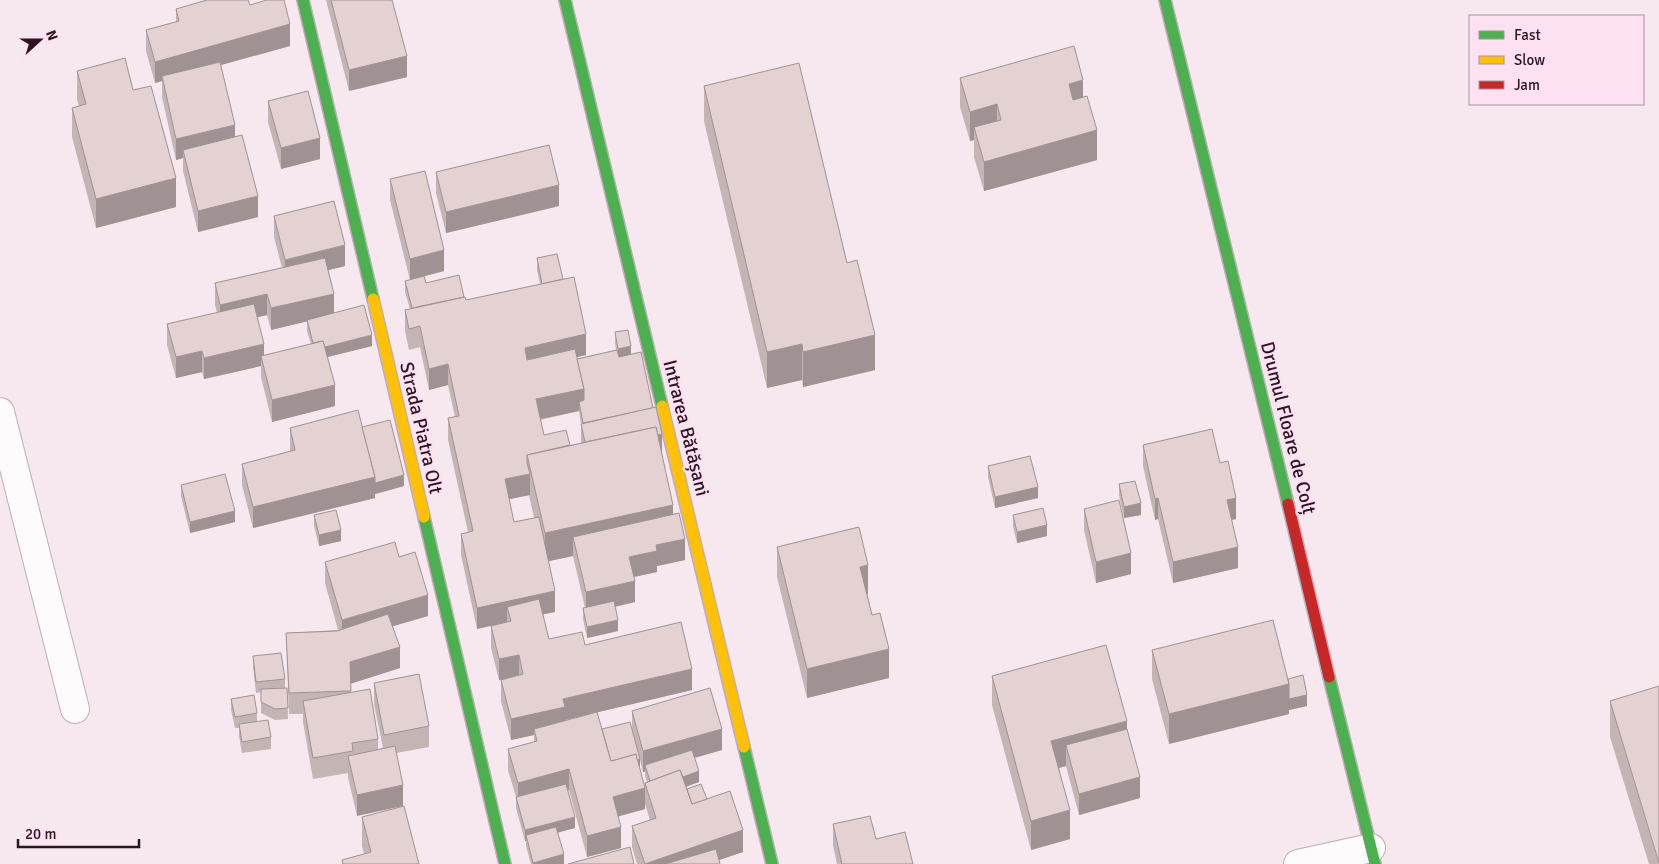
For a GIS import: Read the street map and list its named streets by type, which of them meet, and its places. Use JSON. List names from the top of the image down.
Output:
{
  "streets": {
    "street": ["Strada Piatra Olt", "Intrarea Bătășani", "Drumul Floare de Colț"]
  },
  "legend": ["Fast", "Slow", "Jam"],
  "scale_bar": "20 m",
  "north": "right"
}
